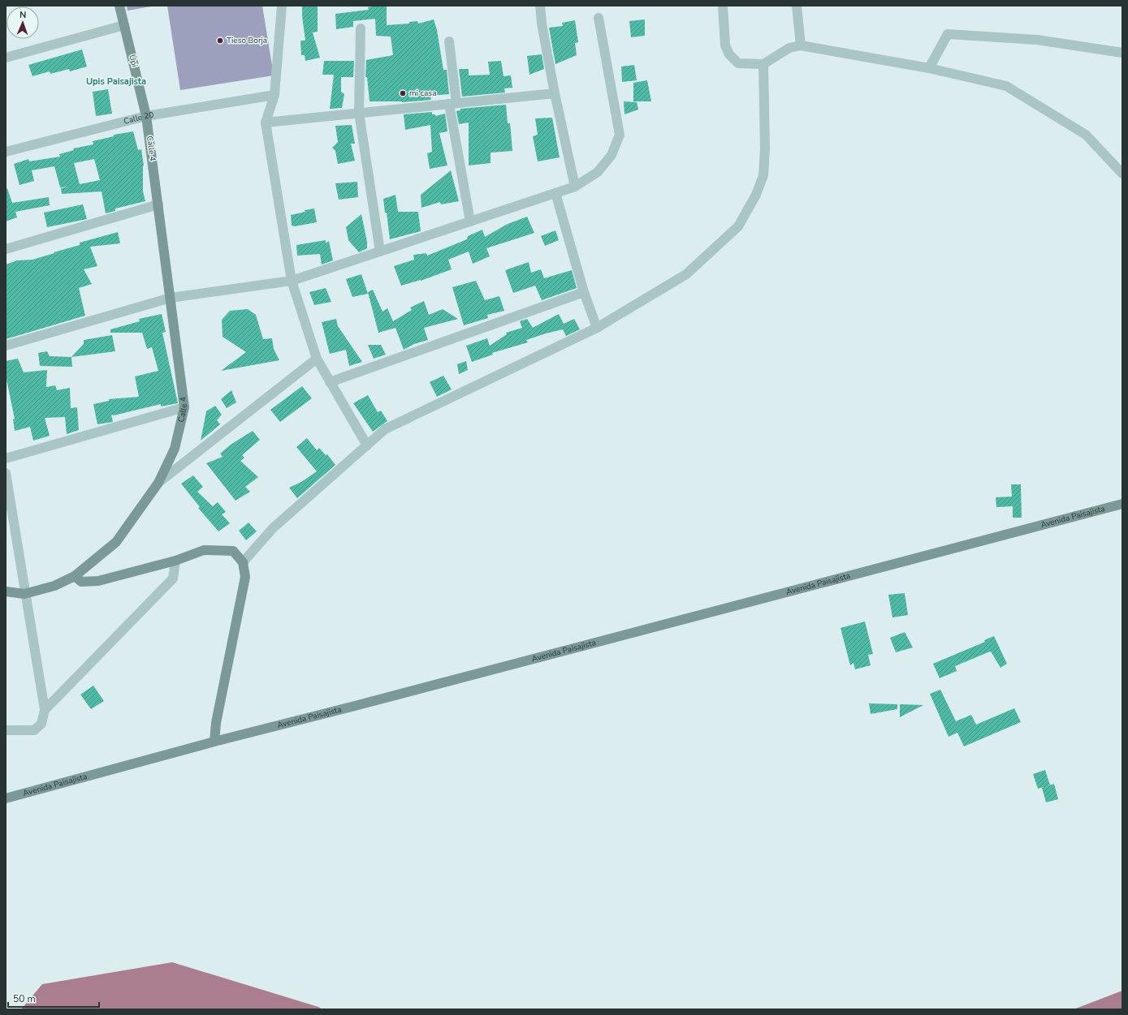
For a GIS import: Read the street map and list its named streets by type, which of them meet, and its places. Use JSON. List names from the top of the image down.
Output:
{
  "streets": {
    "main road": ["Upi", "Calle 4", "Avenida Paisajista"],
    "street": ["Calle 20"]
  },
  "crossings": [
    ["Upi", "Calle 20"],
    ["Upi", "Calle 4"],
    ["Calle 20", "Calle 4"]
  ],
  "districts": ["Upis Paisajista"],
  "places": ["Tieso Borja", "mi casa"],
  "scale_bar": "50 m",
  "north": "top"
}
